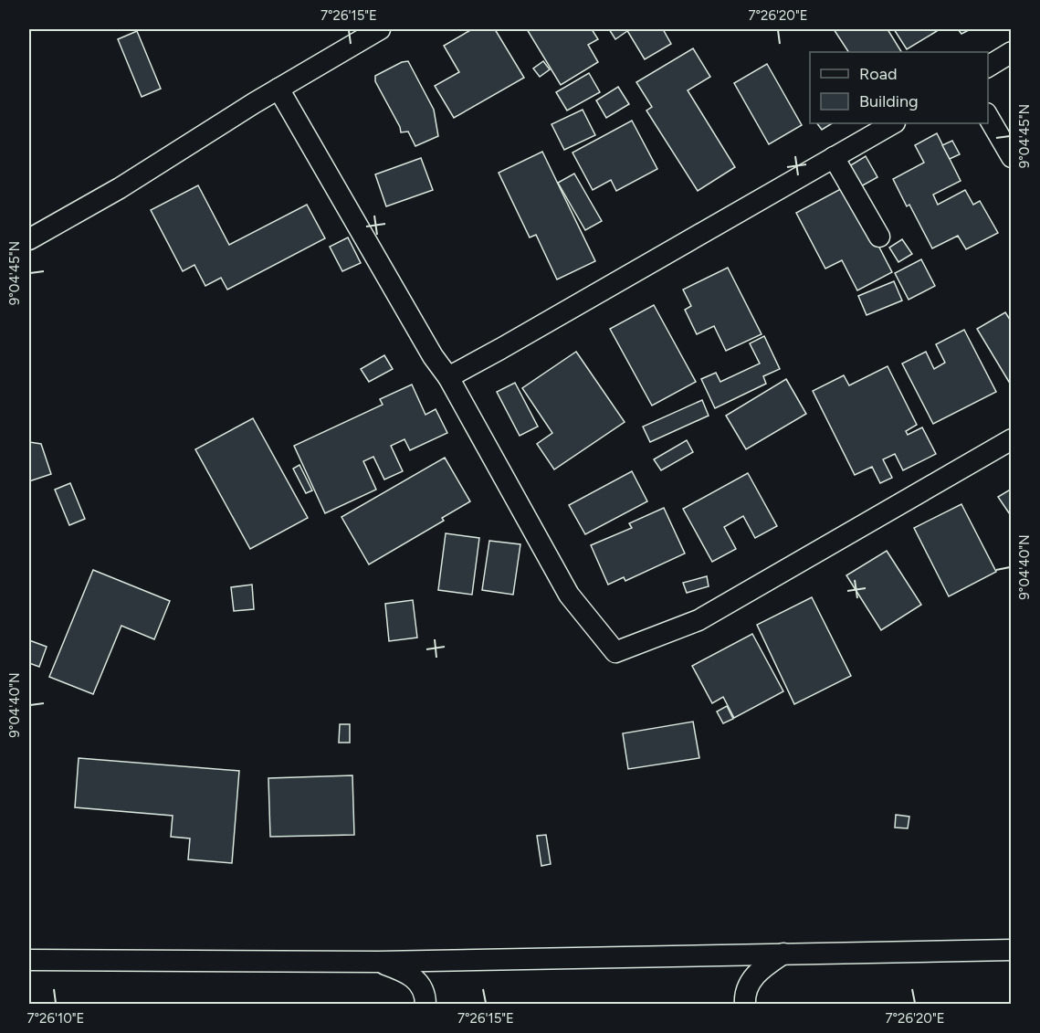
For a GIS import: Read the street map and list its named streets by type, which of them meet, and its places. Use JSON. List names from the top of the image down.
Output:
{
  "legend": ["Road", "Building"],
  "coordinates": [
    "7°26'15\"E",
    "7°26'20\"E",
    "9°04'45\"N",
    "9°04'40\"N",
    "7°26'10\"E"
  ]
}
